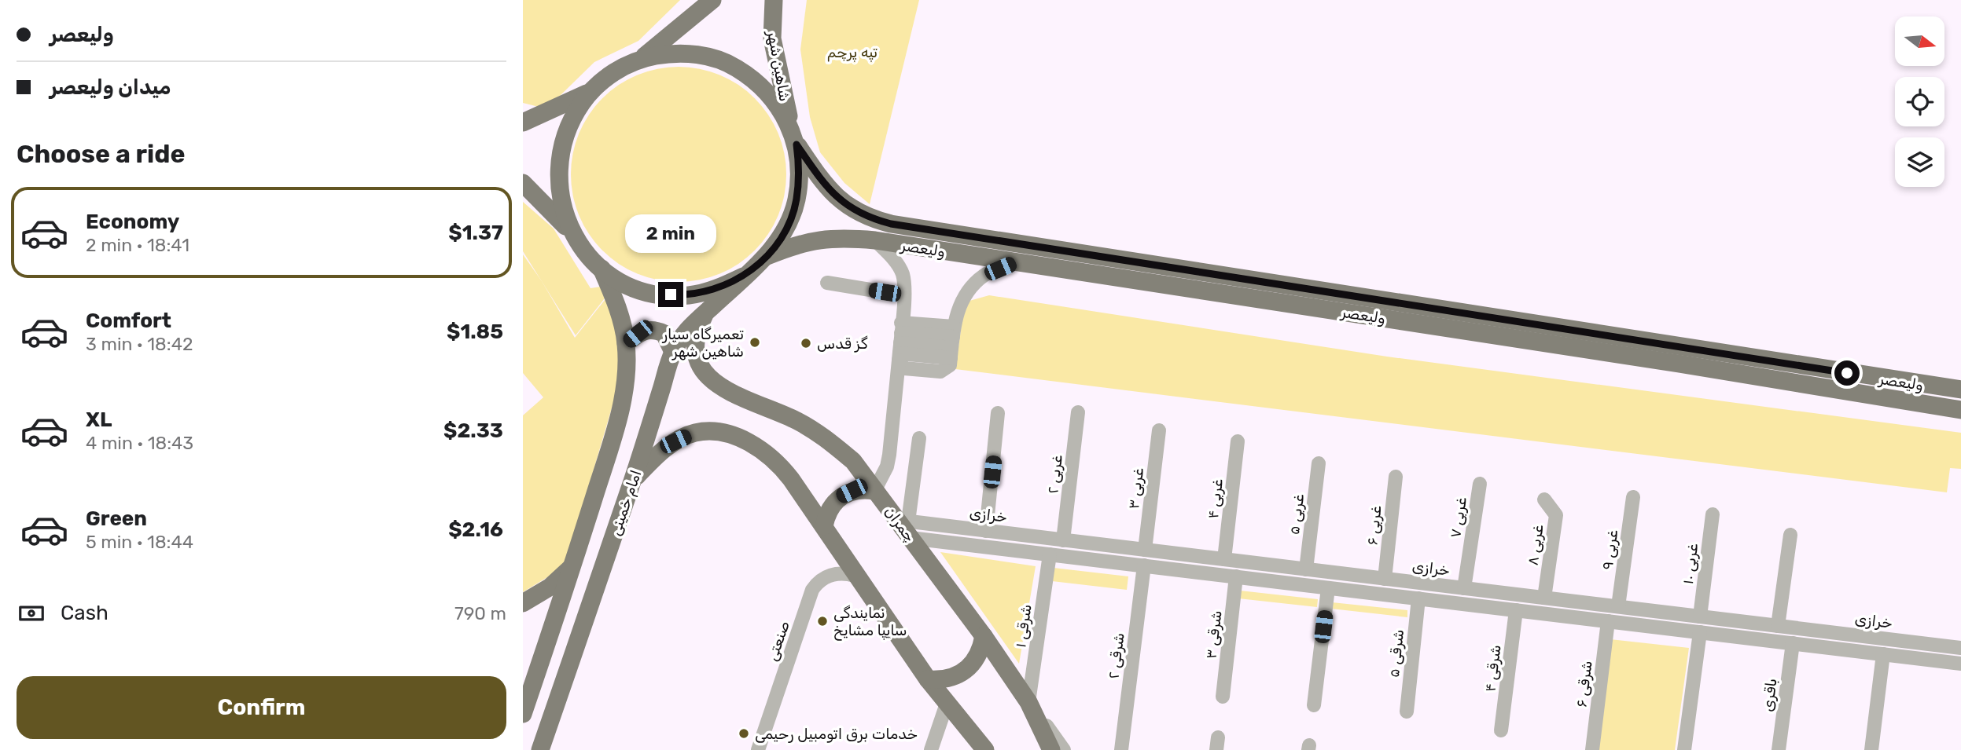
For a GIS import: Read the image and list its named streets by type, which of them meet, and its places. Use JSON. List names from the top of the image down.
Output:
{
  "streets": {
    "main road": [
      "شاهین شهر",
      "ولیعصر",
      "امام خمینی",
      "چمران"
    ],
    "street": [
      "۲ غربی",
      "۳ غربی",
      "۴ غربی",
      "خرازی",
      "۵ غربی",
      "۷ غربی",
      "۶ غربی",
      "۸ غربی",
      "۹ غربی",
      "۱۰ غربی",
      "۱ شرقی",
      "۳ شرقی",
      "صنعتی",
      "۵ شرقی",
      "۲ شرقی",
      "۴ شرقی",
      "۶ شرقی",
      "باقری"
    ]
  },
  "crossings": [
    ["شاهین شهر", "ولیعصر"],
    ["۲ غربی", "خرازی"],
    ["۳ غربی", "خرازی"],
    ["۴ غربی", "خرازی"],
    ["امام خمینی", "چمران"],
    ["خرازی", "۵ غربی"],
    ["خرازی", "۷ غربی"],
    ["خرازی", "چمران"],
    ["خرازی", "۶ غربی"],
    ["خرازی", "۸ غربی"],
    ["خرازی", "۹ غربی"],
    ["خرازی", "۱۰ غربی"],
    ["چمران", "۱ شرقی"]
  ],
  "parks": ["تپه پرچم"],
  "places": [
    "تعمیرگاه سیار شاهین شهر",
    "گز قدس",
    "نمایندگی سایپا مشایخ",
    "خدمات برق اتومبیل رحیمی"
  ],
  "north": "right",
  "page": {
    "banner": ["ولیعصر", "میدان ولیعصر"],
    "heading": "Choose a ride",
    "list": [
      {
        "name": "Economy",
        "note": "2 min · 18:41",
        "value": "$1.37"
      },
      {
        "name": "Comfort",
        "note": "3 min · 18:42",
        "value": "$1.85"
      },
      {
        "name": "XL",
        "note": "4 min · 18:43",
        "value": "$2.33"
      },
      {
        "name": "Green",
        "note": "5 min · 18:44",
        "value": "$2.16"
      }
    ],
    "bubble": "2 min",
    "pay": ["Cash", "790 m"],
    "buttons": "Confirm"
  }
}
